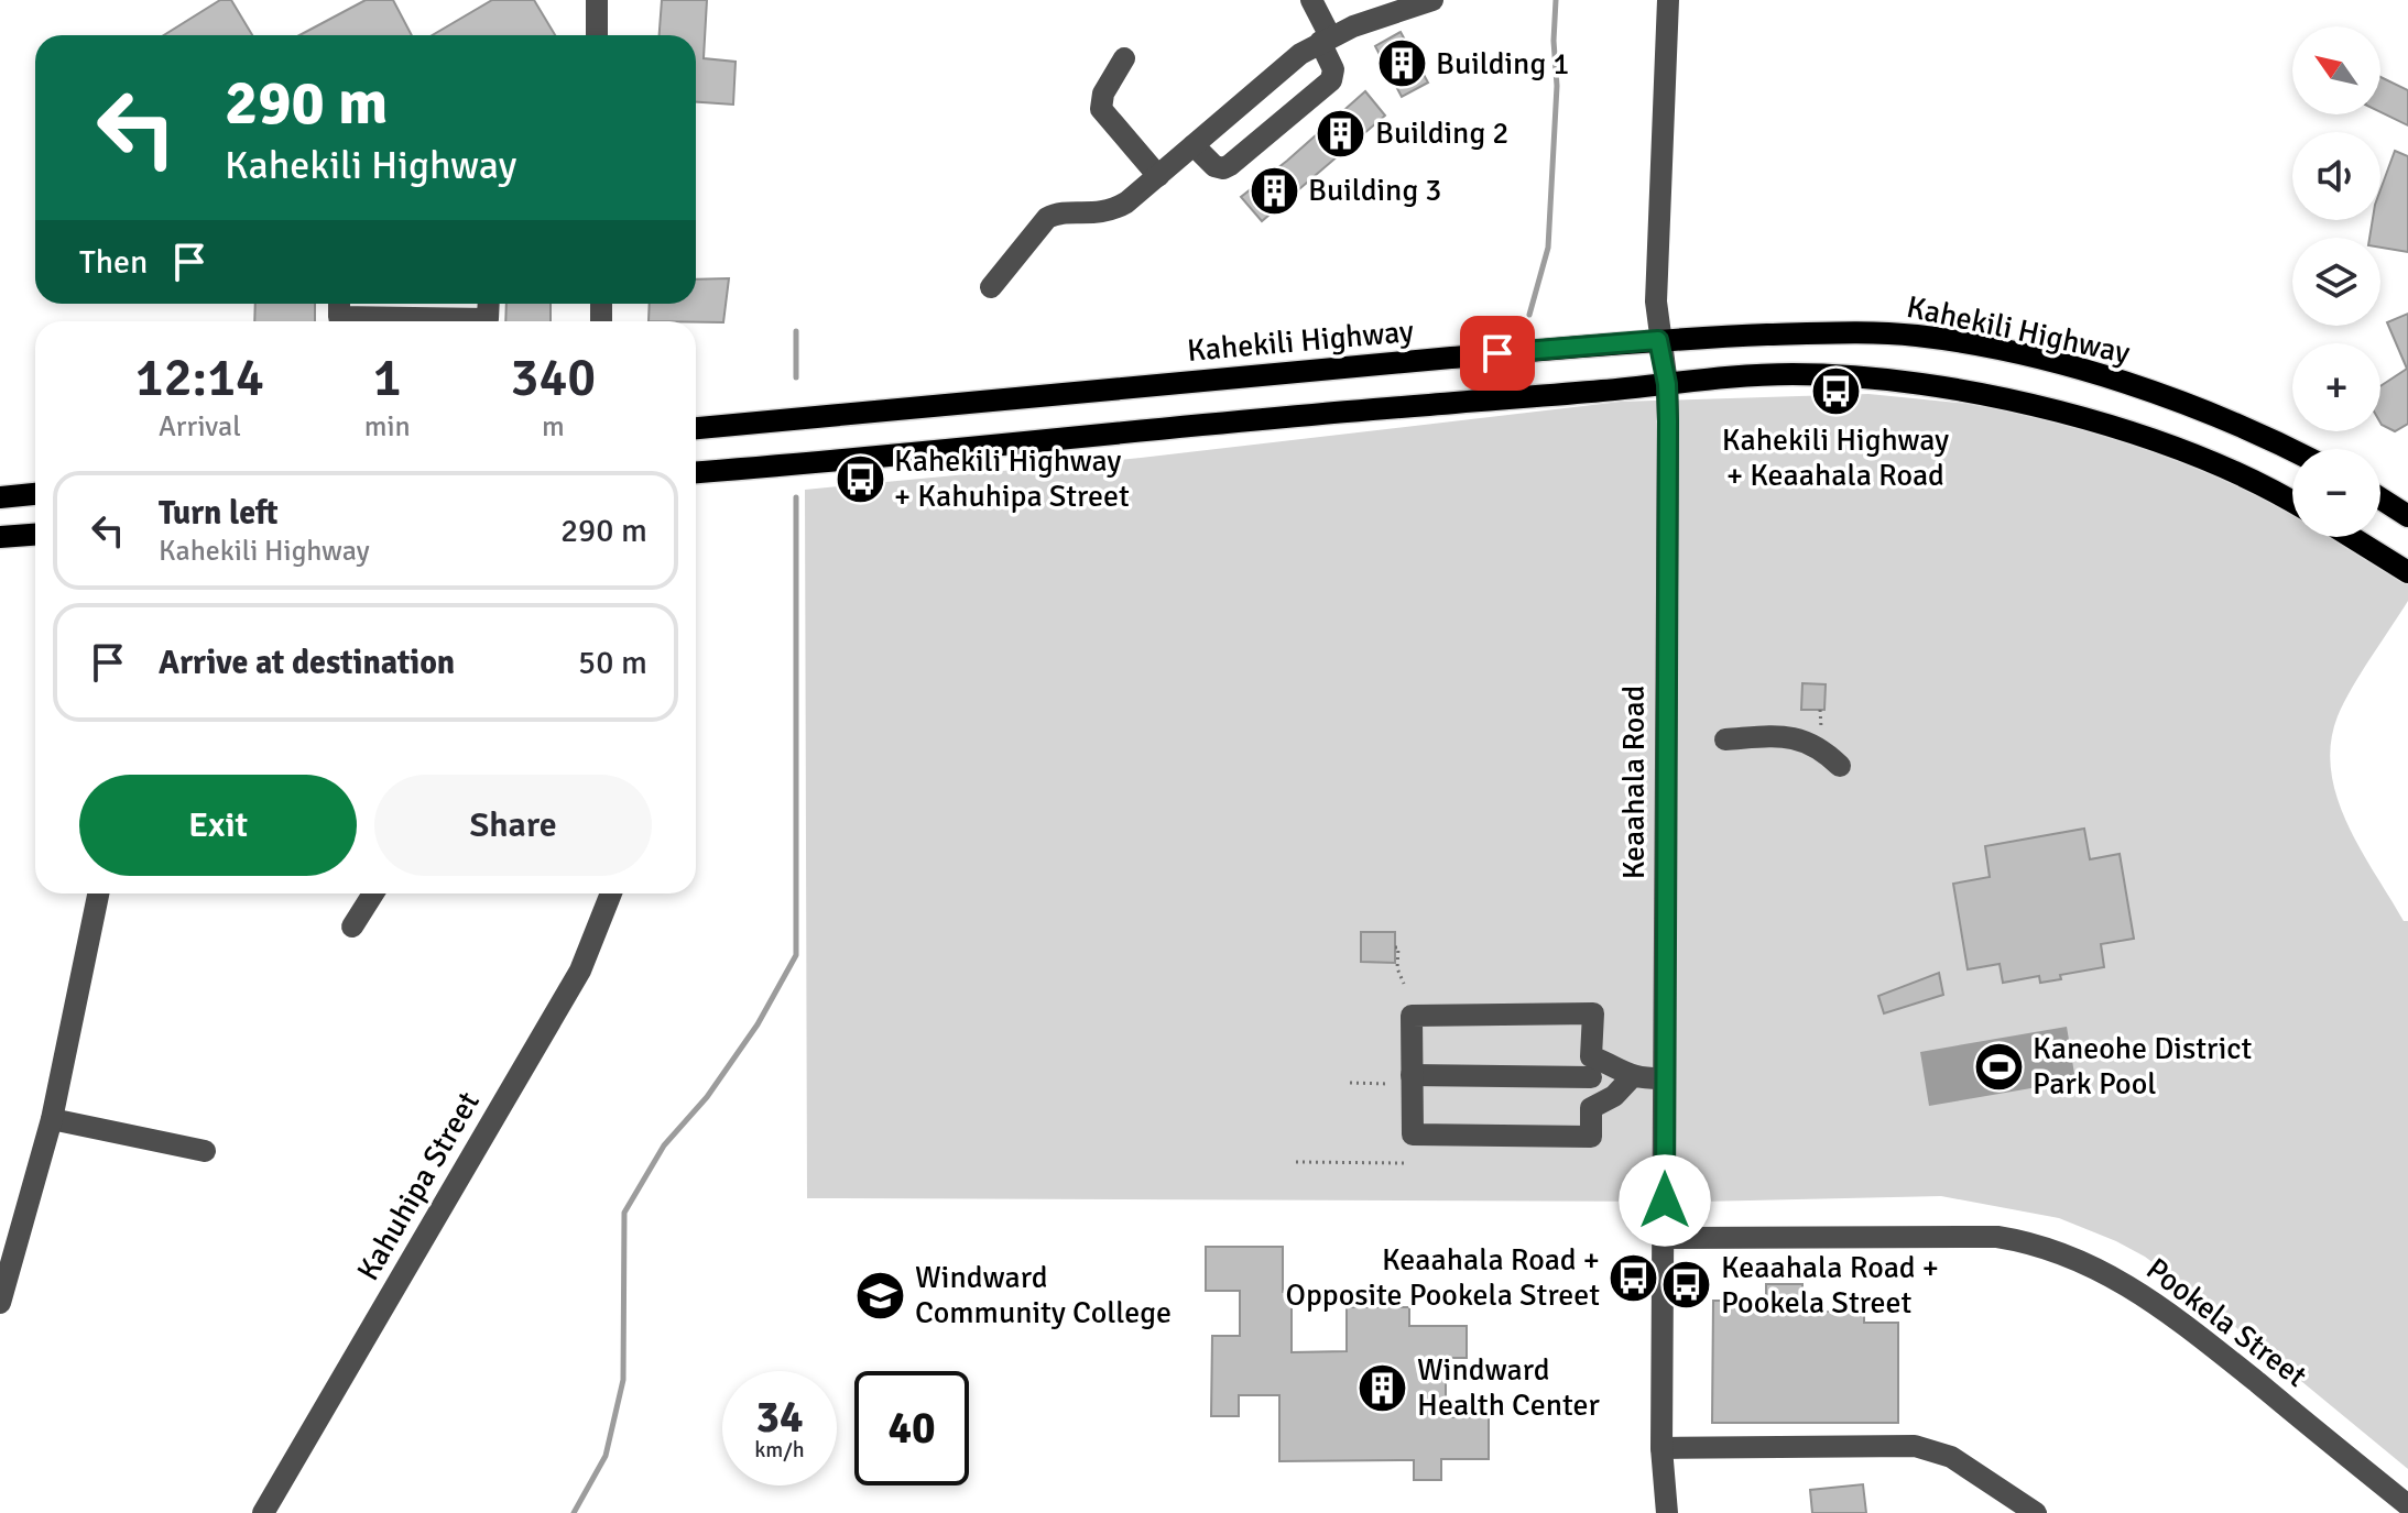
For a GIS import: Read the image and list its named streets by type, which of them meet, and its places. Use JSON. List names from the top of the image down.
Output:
{
  "streets": {
    "main road": ["Kahekili Highway"],
    "street": ["Keaahala Road", "Kahuhipa Street", "Pookela Street"]
  },
  "crossings": [
    ["Kahekili Highway", "Keaahala Road"],
    ["Keaahala Road", "Pookela Street"]
  ],
  "places": {
    "building": [
      "Building 1",
      "Building 2",
      "Building 3",
      "Windward Health Center"
    ],
    "bus stop": [
      "Kahekili Highway + Keaahala Road",
      "Kahekili Highway + Kahuhipa Street",
      "Keaahala Road + Opposite Pookela Street",
      "Keaahala Road + Pookela Street"
    ],
    "sports": ["Kaneohe District Park Pool"],
    "school or university": ["Windward Community College"]
  },
  "north": "top left",
  "page": {
    "map_buttons": ["+", "−"],
    "turn": ["290 m", "Kahekili Highway"],
    "then": "Then",
    "eta": [
      "12:14",
      "Arrival",
      "1",
      "min",
      "340",
      "m"
    ],
    "list": [
      {
        "name": "Turn left",
        "note": "Kahekili Highway",
        "value": "290 m"
      },
      {
        "name": "Arrive at destination",
        "value": "50 m"
      }
    ],
    "buttons": ["Exit", "Share"],
    "speed": "34 km/h",
    "limit": "40"
  }
}
